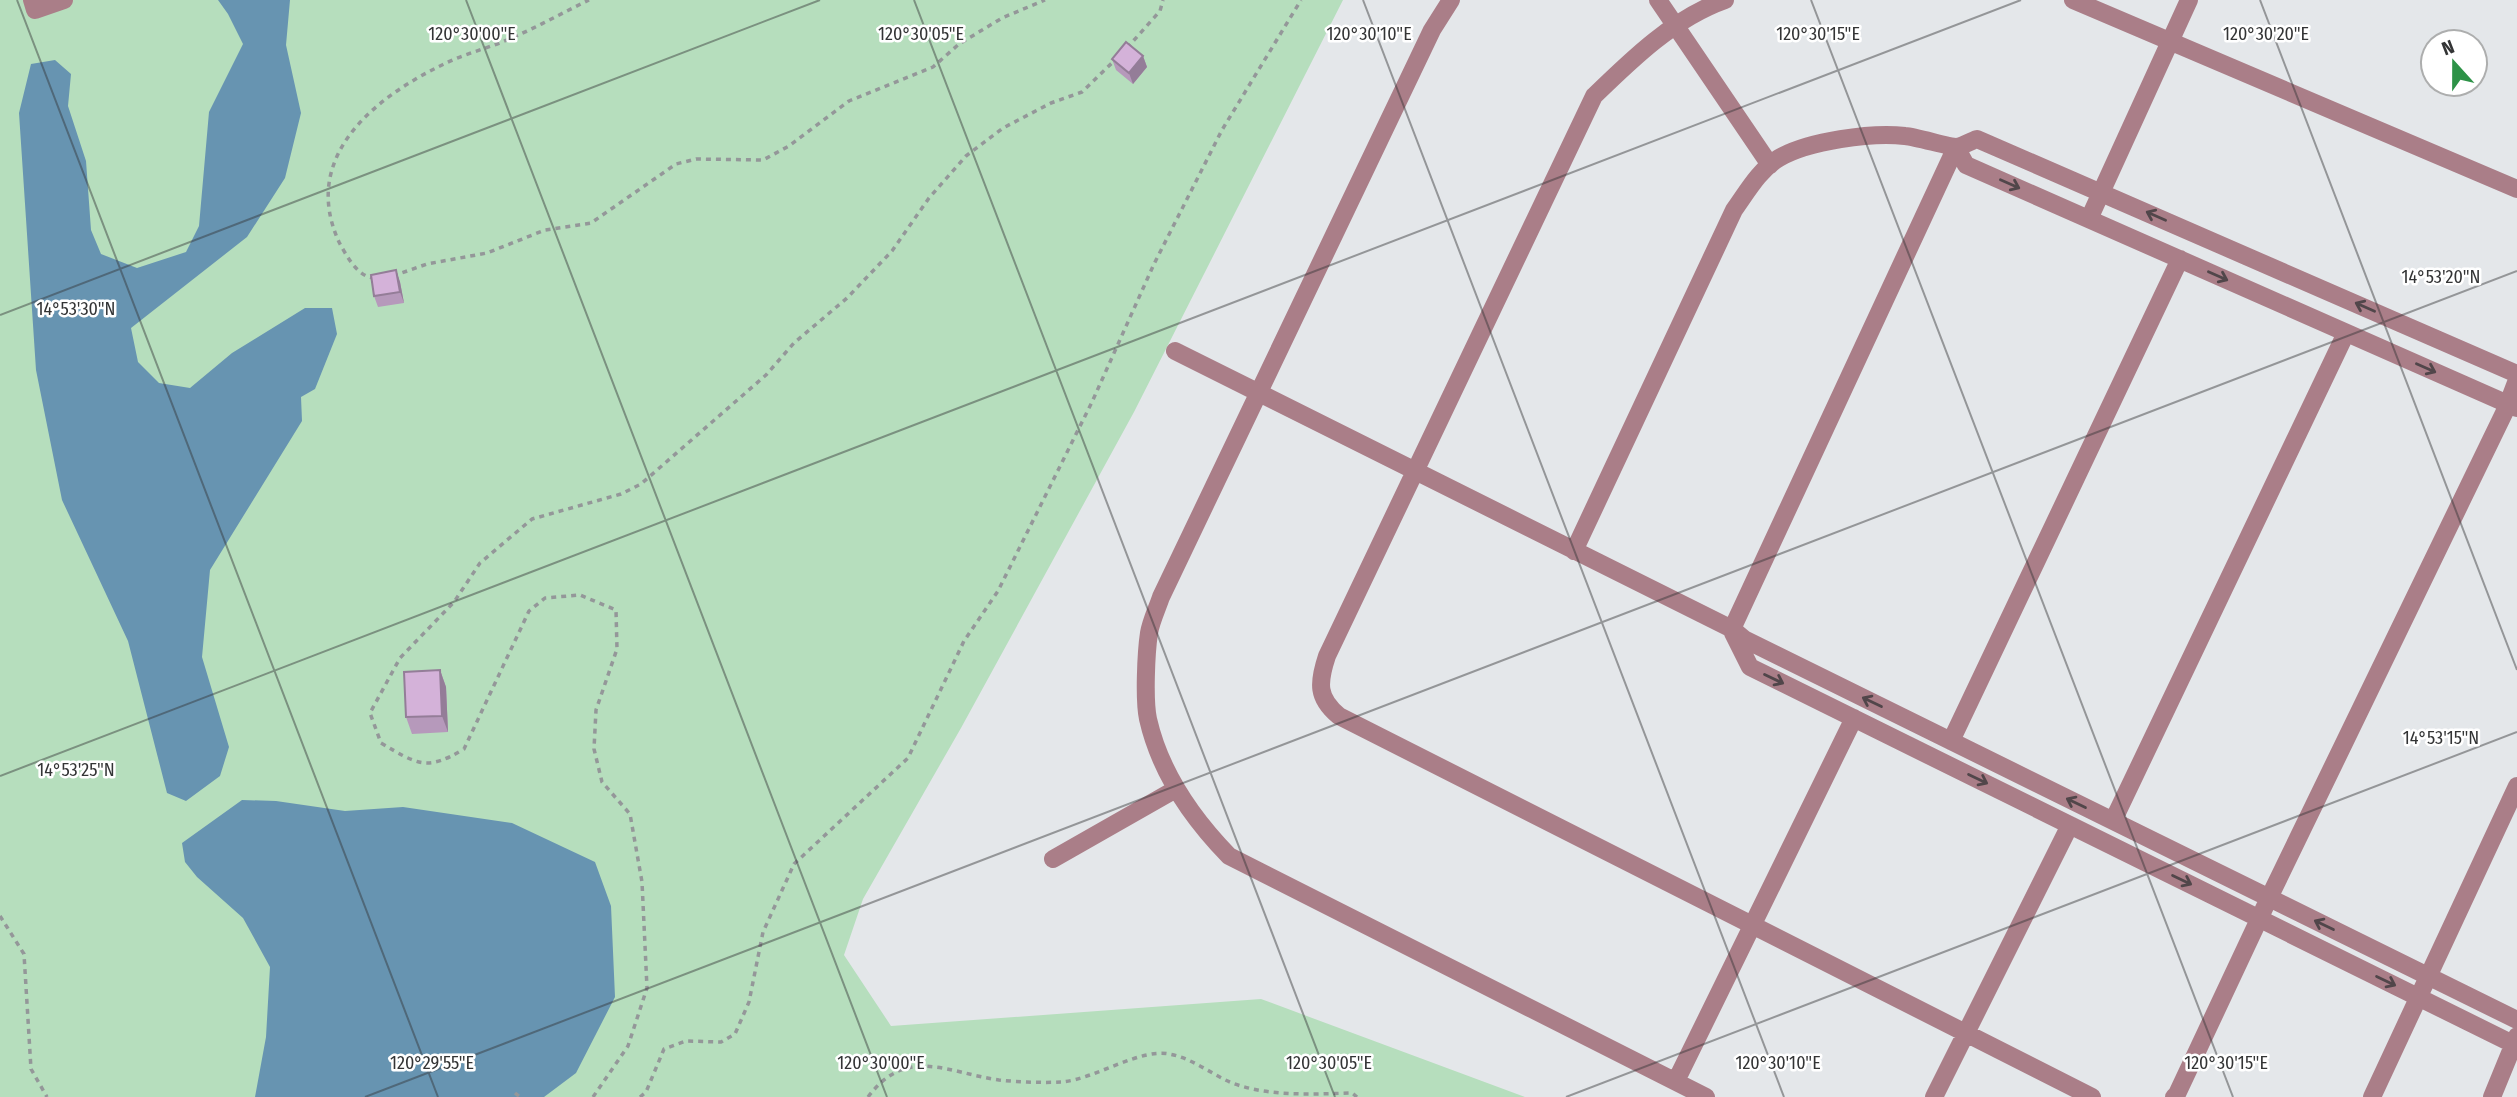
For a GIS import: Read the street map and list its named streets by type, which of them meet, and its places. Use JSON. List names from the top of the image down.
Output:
{
  "north": "top",
  "coordinates": [
    "120°30'00\"E",
    "120°30'05\"E",
    "120°30'10\"E",
    "120°30'15\"E",
    "120°30'20\"E",
    "14°53'20\"N",
    "14°53'30\"N",
    "14°53'15\"N",
    "14°53'25\"N",
    "120°29'55\"E"
  ]
}
